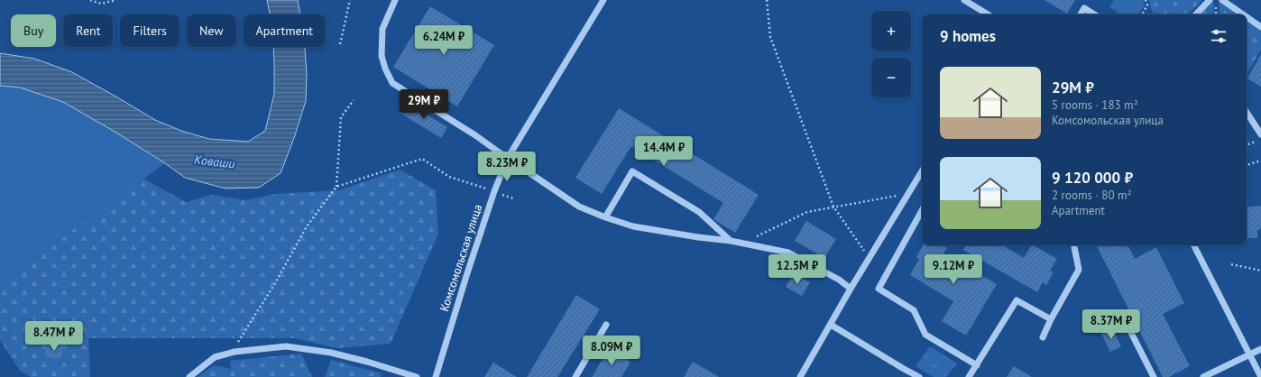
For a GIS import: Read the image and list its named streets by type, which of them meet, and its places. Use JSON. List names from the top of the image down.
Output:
{
  "streets": {
    "street": ["Комсомольская улица"]
  },
  "water": ["Коваши"],
  "page": {
    "map_buttons": ["+", "−"],
    "chip": [
      "Buy",
      "Rent",
      "Filters",
      "New",
      "Apartment"
    ],
    "heading": "9 homes",
    "price": [
      "6.24M ₽",
      "29M ₽",
      "14.4M ₽",
      "8.23M ₽",
      "12.5M ₽",
      "9.12M ₽",
      "8.37M ₽",
      "8.47M ₽",
      "8.09M ₽"
    ],
    "list": [
      {
        "name": "29M ₽",
        "note": "5 rooms · 183 m² · Комсомольская улица"
      },
      {
        "name": "9 120 000 ₽",
        "note": "2 rooms · 80 m² · Apartment"
      }
    ]
  }
}
